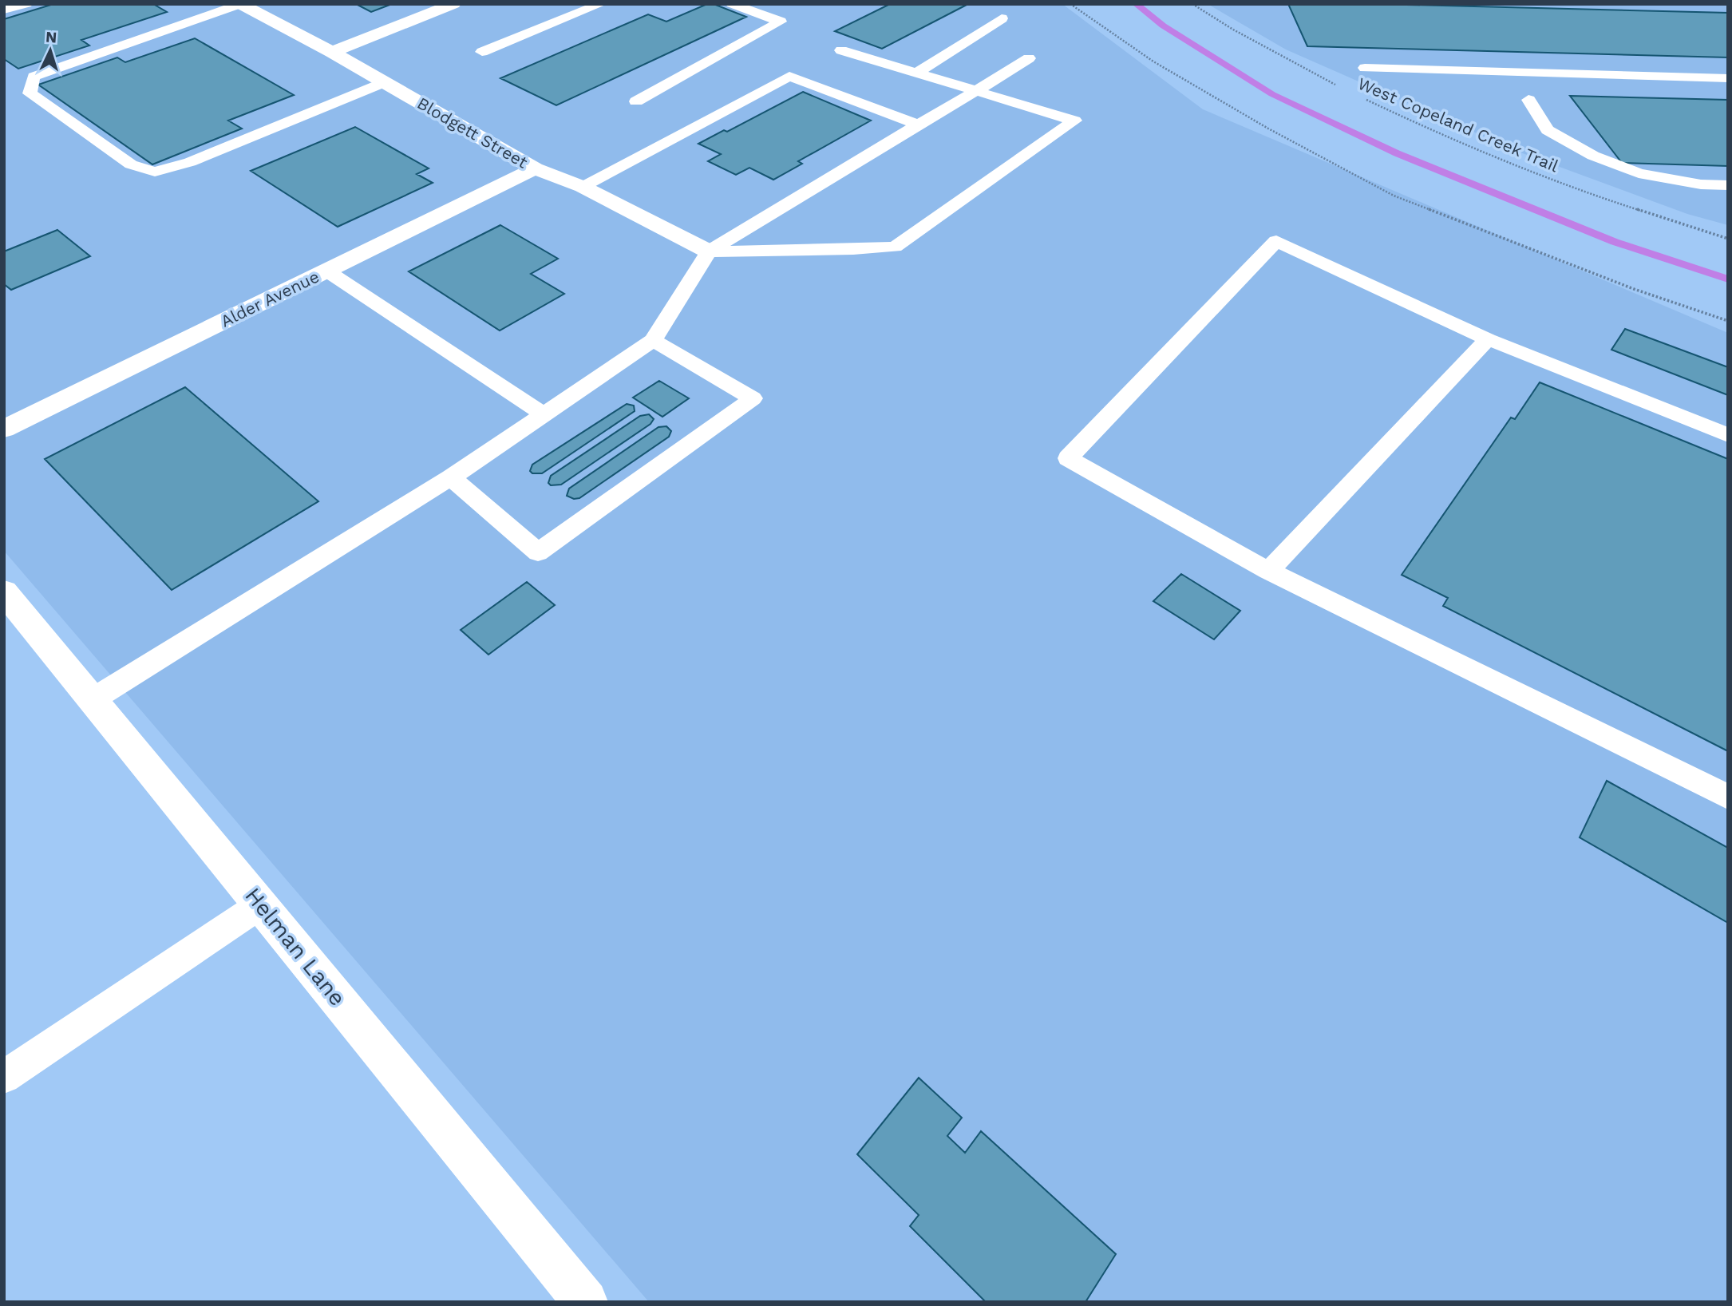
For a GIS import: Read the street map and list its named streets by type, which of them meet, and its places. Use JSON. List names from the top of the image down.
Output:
{
  "streets": {
    "street": ["Blodgett Street", "Alder Avenue", "Helman Lane"],
    "path": ["West Copeland Creek Trail"]
  },
  "crossings": [
    ["Blodgett Street", "Alder Avenue"]
  ],
  "north": "top"
}
